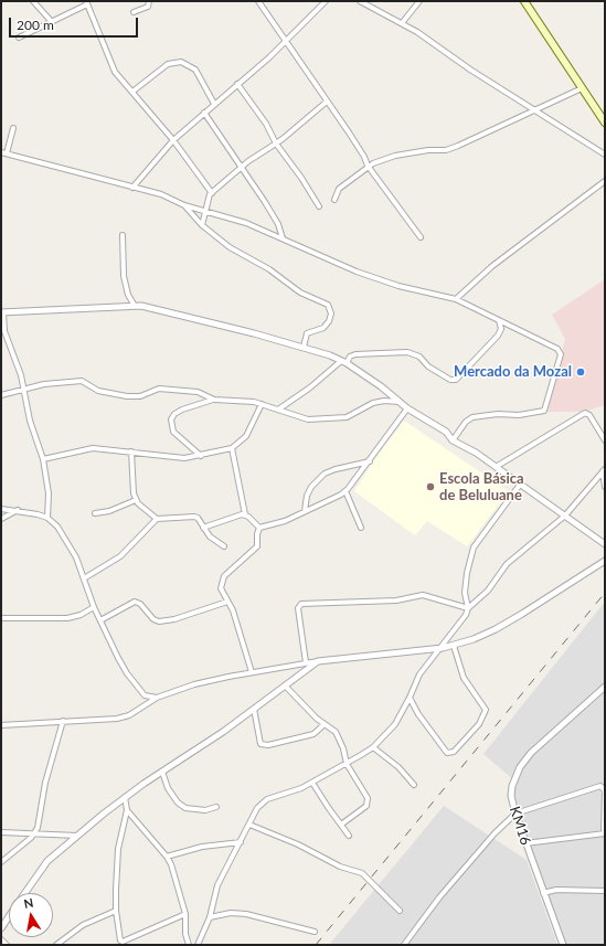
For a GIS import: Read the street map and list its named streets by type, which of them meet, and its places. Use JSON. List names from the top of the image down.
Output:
{
  "streets": {
    "street": ["KM16"]
  },
  "places": ["Mercado da Mozal", "Escola Básica de Beluluane"],
  "scale_bar": "200 m",
  "north": "top"
}
